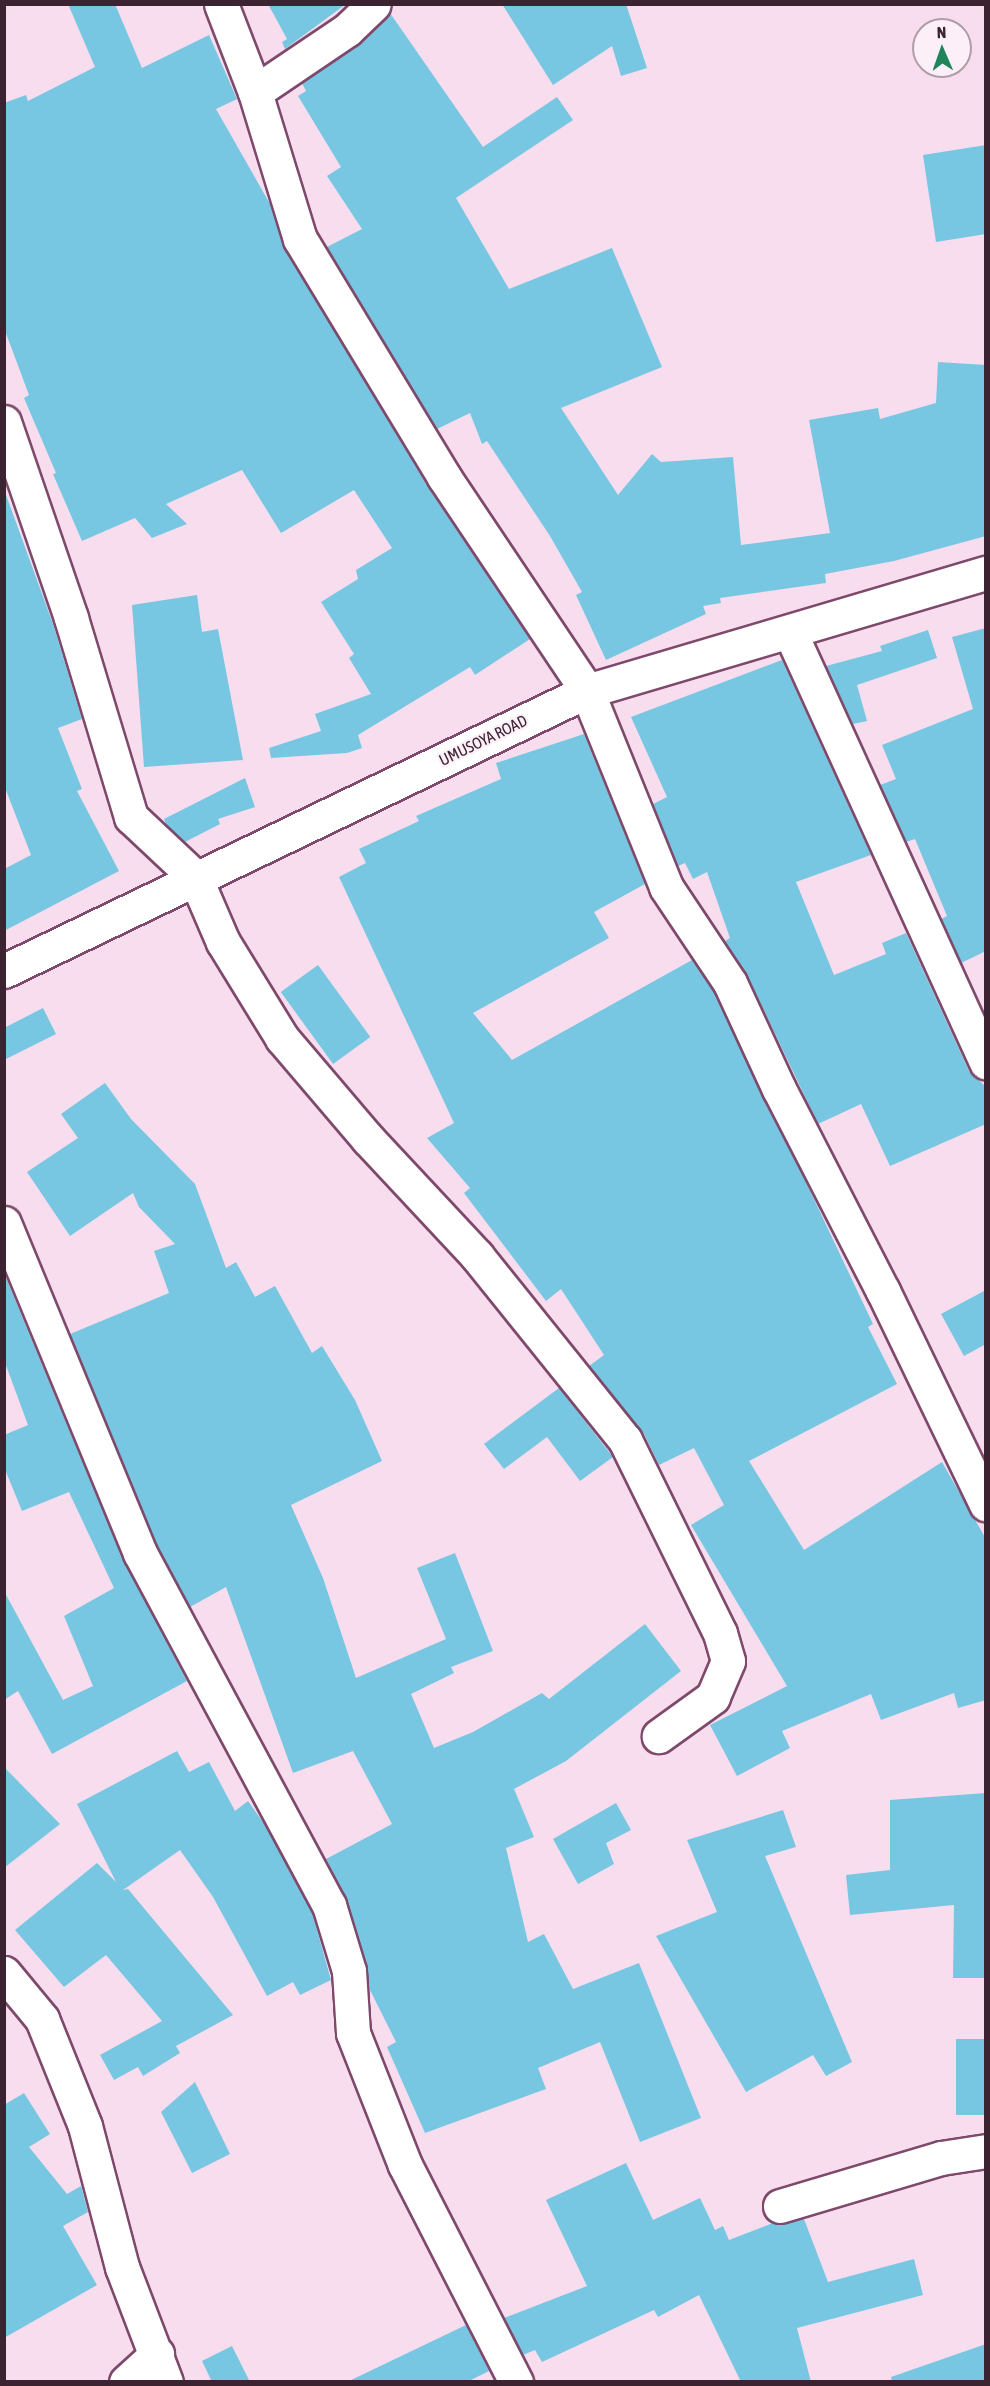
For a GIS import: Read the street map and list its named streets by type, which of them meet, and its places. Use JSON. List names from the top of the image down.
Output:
{
  "streets": {
    "street": ["UMUSOYA ROAD"]
  },
  "north": "top"
}
